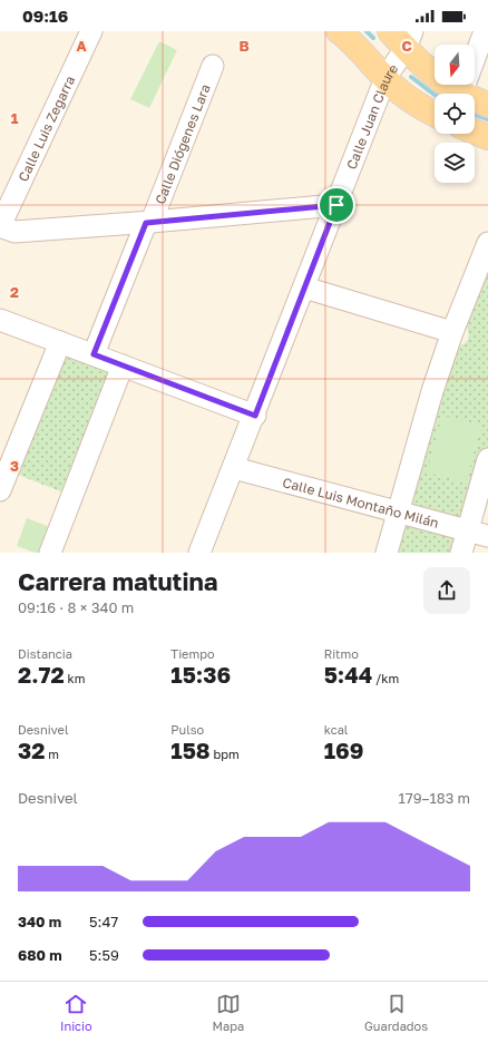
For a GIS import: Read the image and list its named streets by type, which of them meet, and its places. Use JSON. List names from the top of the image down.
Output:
{
  "streets": {
    "street": [
      "Calle Juan Claure",
      "Calle Luis Zegarra",
      "Calle Diógenes Lara",
      "Calle Luis Montaño Milán"
    ]
  },
  "crossings": [
    ["Calle Juan Claure", "Calle Luis Montaño Milán"]
  ],
  "north": "bottom",
  "page": {
    "status": "09:16",
    "heading": ["Carrera matutina", "09:16 · 8 × 340 m"],
    "stats": [
      ["Distancia", "2.72 km"],
      ["Tiempo", "15:36"],
      ["Ritmo", "5:44 /km"],
      ["Desnivel", "32 m"],
      ["Pulso", "158 bpm"],
      ["kcal", "169"]
    ],
    "chart": ["Desnivel", "179–183 m"],
    "list": [
      {
        "name": "340 m",
        "note": "5:47"
      },
      {
        "name": "680 m",
        "note": "5:59"
      }
    ],
    "tabs": ["Inicio", "Mapa", "Guardados"]
  },
  "grid": {
    "columns": ["A", "B", "C"],
    "rows": ["1", "2", "3"]
  }
}
